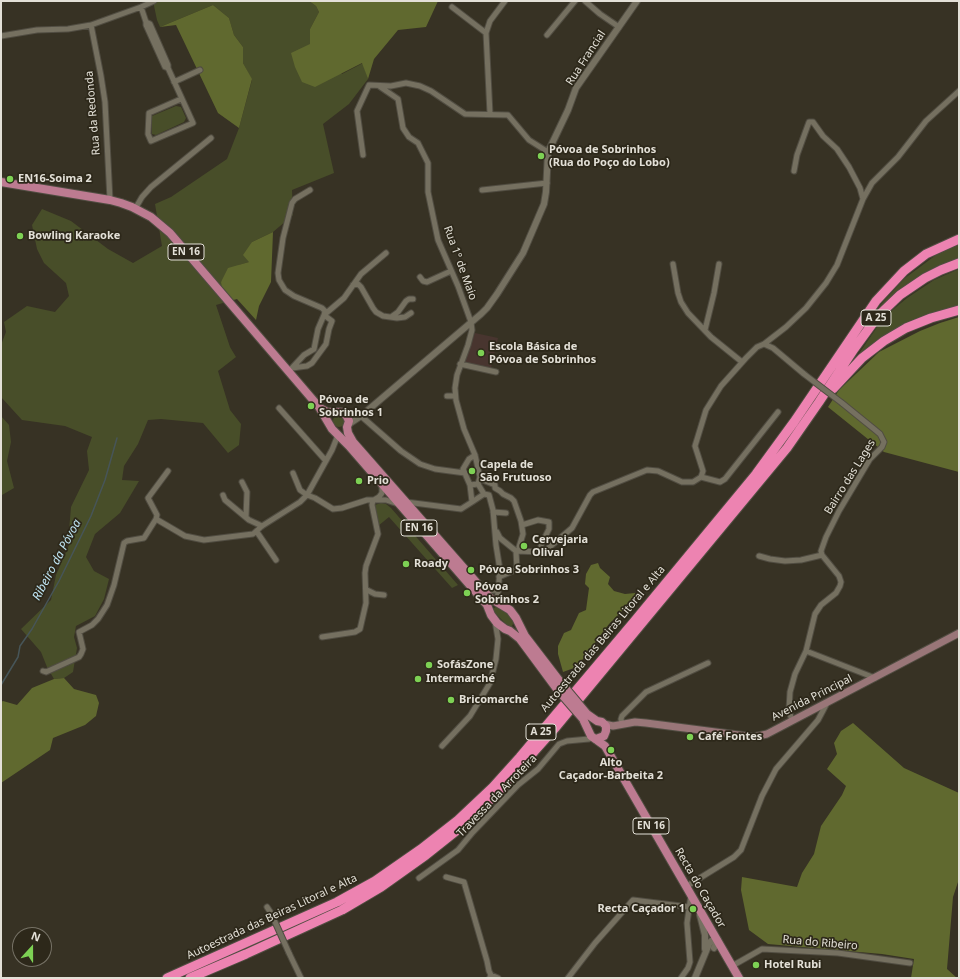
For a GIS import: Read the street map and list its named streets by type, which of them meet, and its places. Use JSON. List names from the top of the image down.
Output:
{
  "streets": {
    "highway": ["A 25", "Autoestrada das Beiras Litoral e Alta"],
    "main road": ["EN 16", "Avenida Principal", "Recta do Caçador"],
    "street": [
      "Rua Francial",
      "Rua da Redonda",
      "Rua 1° de Maio",
      "Bairro das Lages",
      "Travessa da Arroteira",
      "Rua do Ribeiro"
    ]
  },
  "crossings": [
    ["Rua da Redonda", "EN 16"],
    ["EN 16", "Avenida Principal"],
    ["EN 16", "Travessa da Arroteira"],
    ["EN 16", "Recta do Caçador"],
    ["Travessa da Arroteira", "Recta do Caçador"],
    ["Recta do Caçador", "Rua do Ribeiro"]
  ],
  "water": ["Ribeiro da Póvoa"],
  "places": [
    "Póvoa de Sobrinhos (Rua do Poço do Lobo)",
    "EN16-Soima 2",
    "Bowling Karaoke",
    "Escola Básica de Póvoa de Sobrinhos",
    "Póvoa de Sobrinhos 1",
    "Capela de São Frutuoso",
    "Prio",
    "Cervejaria Olival",
    "Roady",
    "Póvoa Sobrinhos 3",
    "Póvoa Sobrinhos 2",
    "SofásZone",
    "Intermarché",
    "Bricomarché",
    "Café Fontes",
    "Alto Caçador-Barbeita 2",
    "Recta Caçador 1",
    "Hotel Rubi"
  ],
  "north": "top"
}
